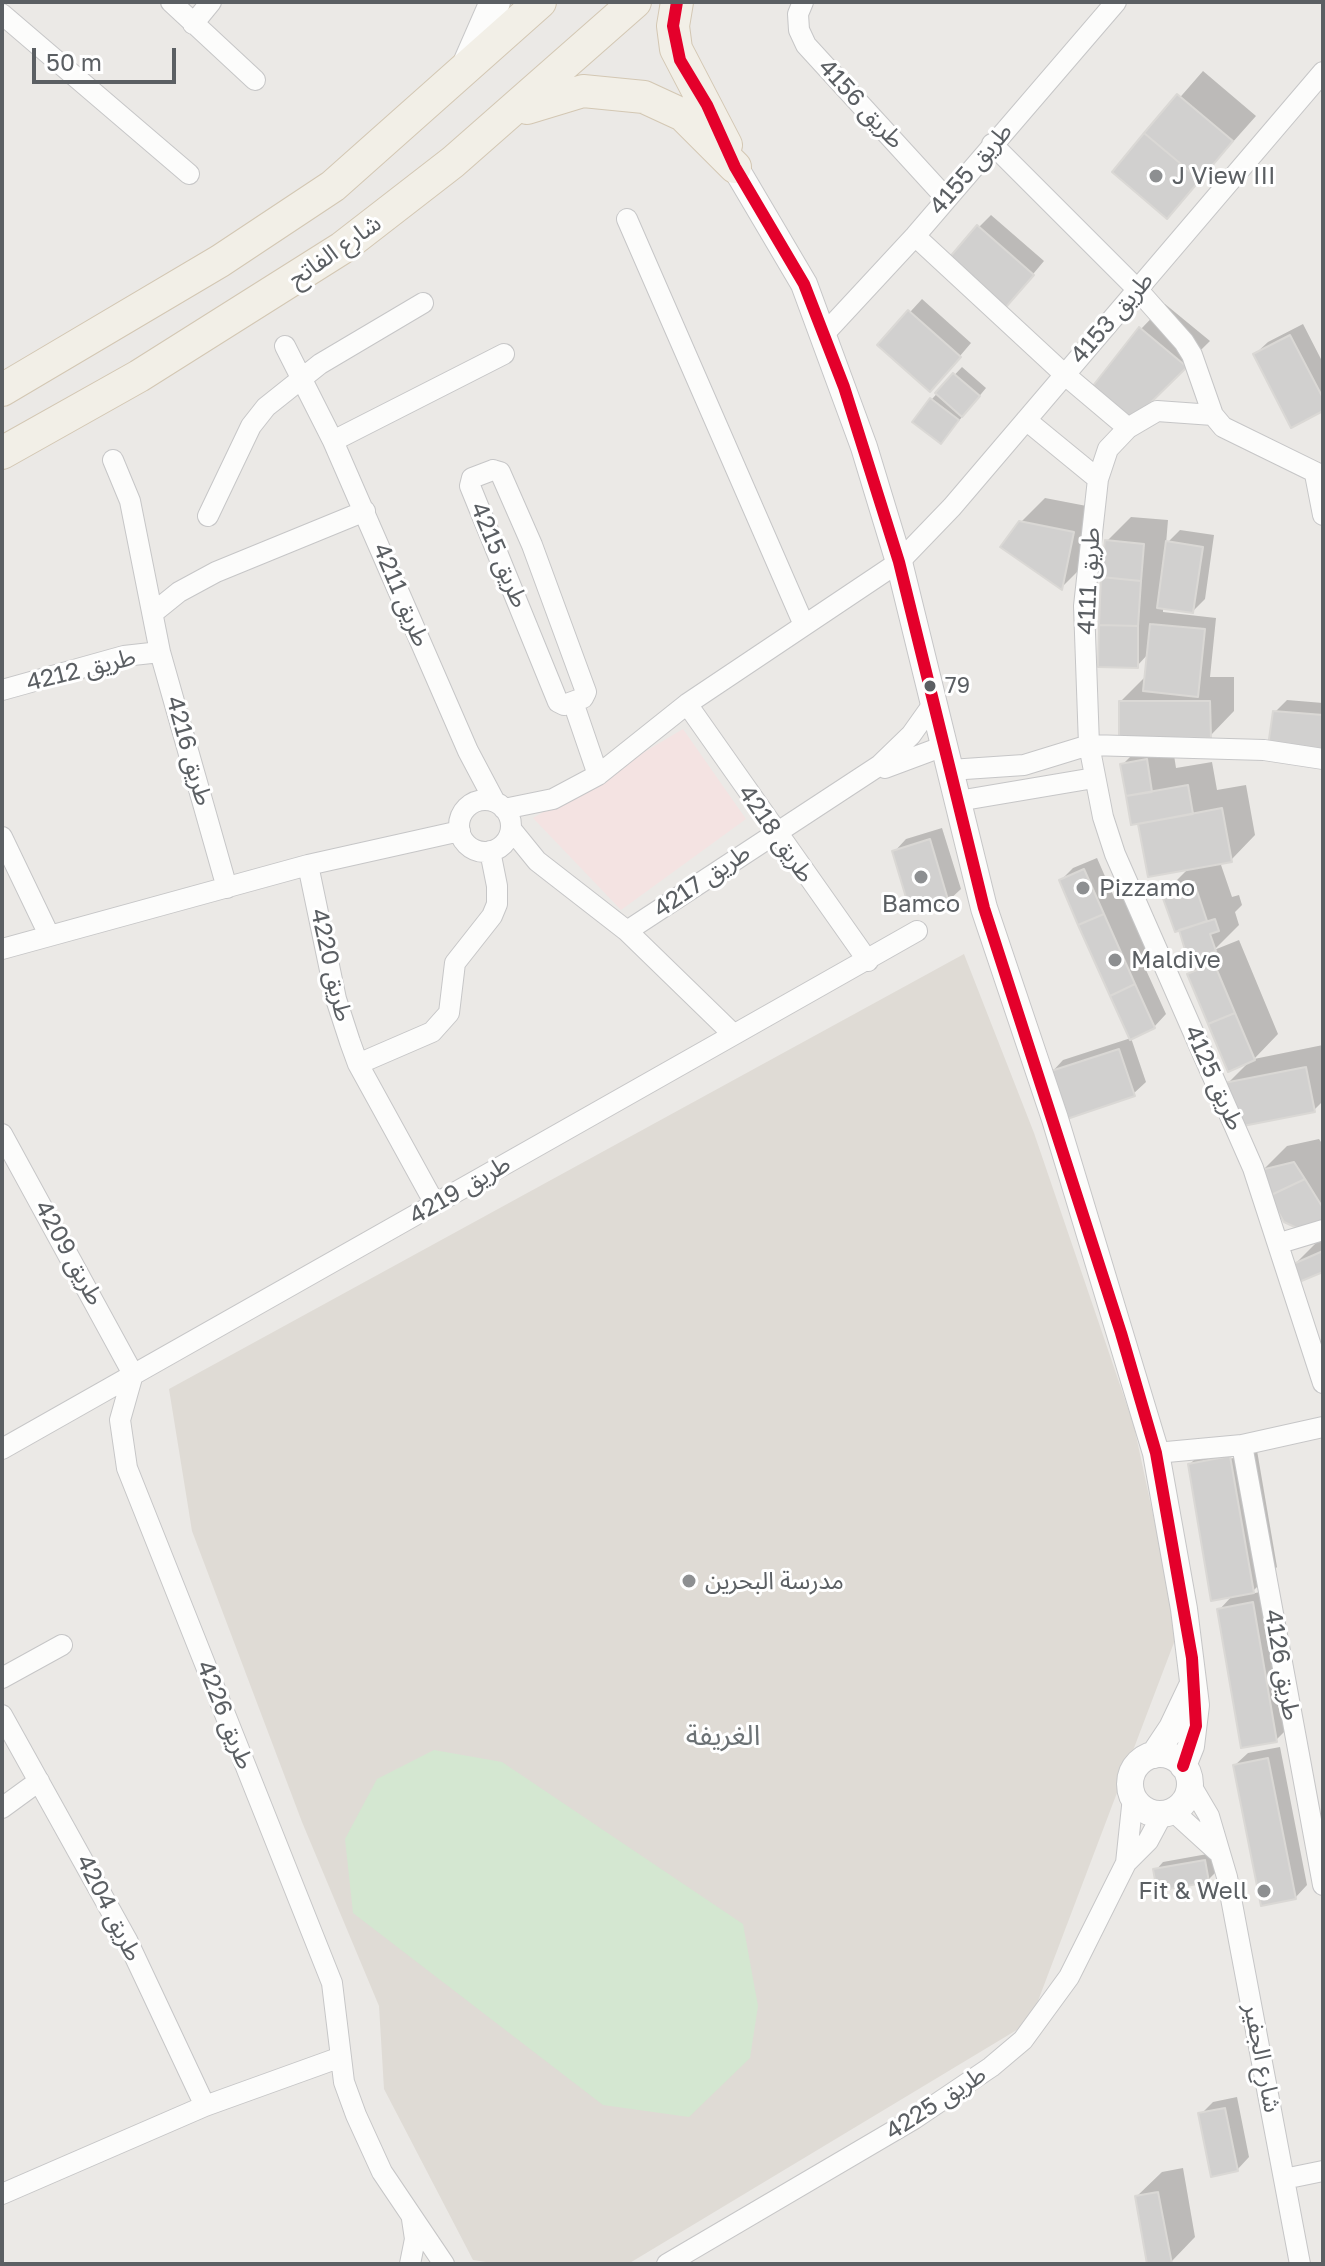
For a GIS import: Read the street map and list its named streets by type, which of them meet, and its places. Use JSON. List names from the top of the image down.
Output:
{
  "streets": {
    "main road": ["شارع الفاتح"],
    "street": [
      "طريق 4156",
      "طريق 4155",
      "طريق 4153",
      "طريق 4215",
      "طريق 4111",
      "طريق 4211",
      "طريق 4212",
      "طريق 4216",
      "طريق 4218",
      "طريق 4217",
      "طريق 4220",
      "طريق 4125",
      "طريق 4219",
      "طريق 4209",
      "طريق 4126",
      "طريق 4226",
      "طريق 4204",
      "شارع الجفير",
      "طريق 4225"
    ]
  },
  "crossings": [
    ["طريق 4156", "طريق 4155"],
    ["طريق 4111", "طريق 4125"],
    ["طريق 4211", "طريق 4217"],
    ["طريق 4211", "طريق 4219"],
    ["طريق 4212", "طريق 4216"],
    ["طريق 4218", "طريق 4217"],
    ["طريق 4218", "طريق 4219"],
    ["طريق 4220", "طريق 4219"],
    ["طريق 4219", "طريق 4209"],
    ["طريق 4219", "طريق 4226"],
    ["طريق 4209", "طريق 4226"],
    ["شارع الجفير", "طريق 4225"]
  ],
  "districts": ["الغريفة"],
  "places": [
    "J View III",
    "79",
    "Bamco",
    "Pizzamo",
    "Maldive",
    "مدرسة البحرين",
    "Fit & Well"
  ],
  "scale_bar": "50 m"
}
